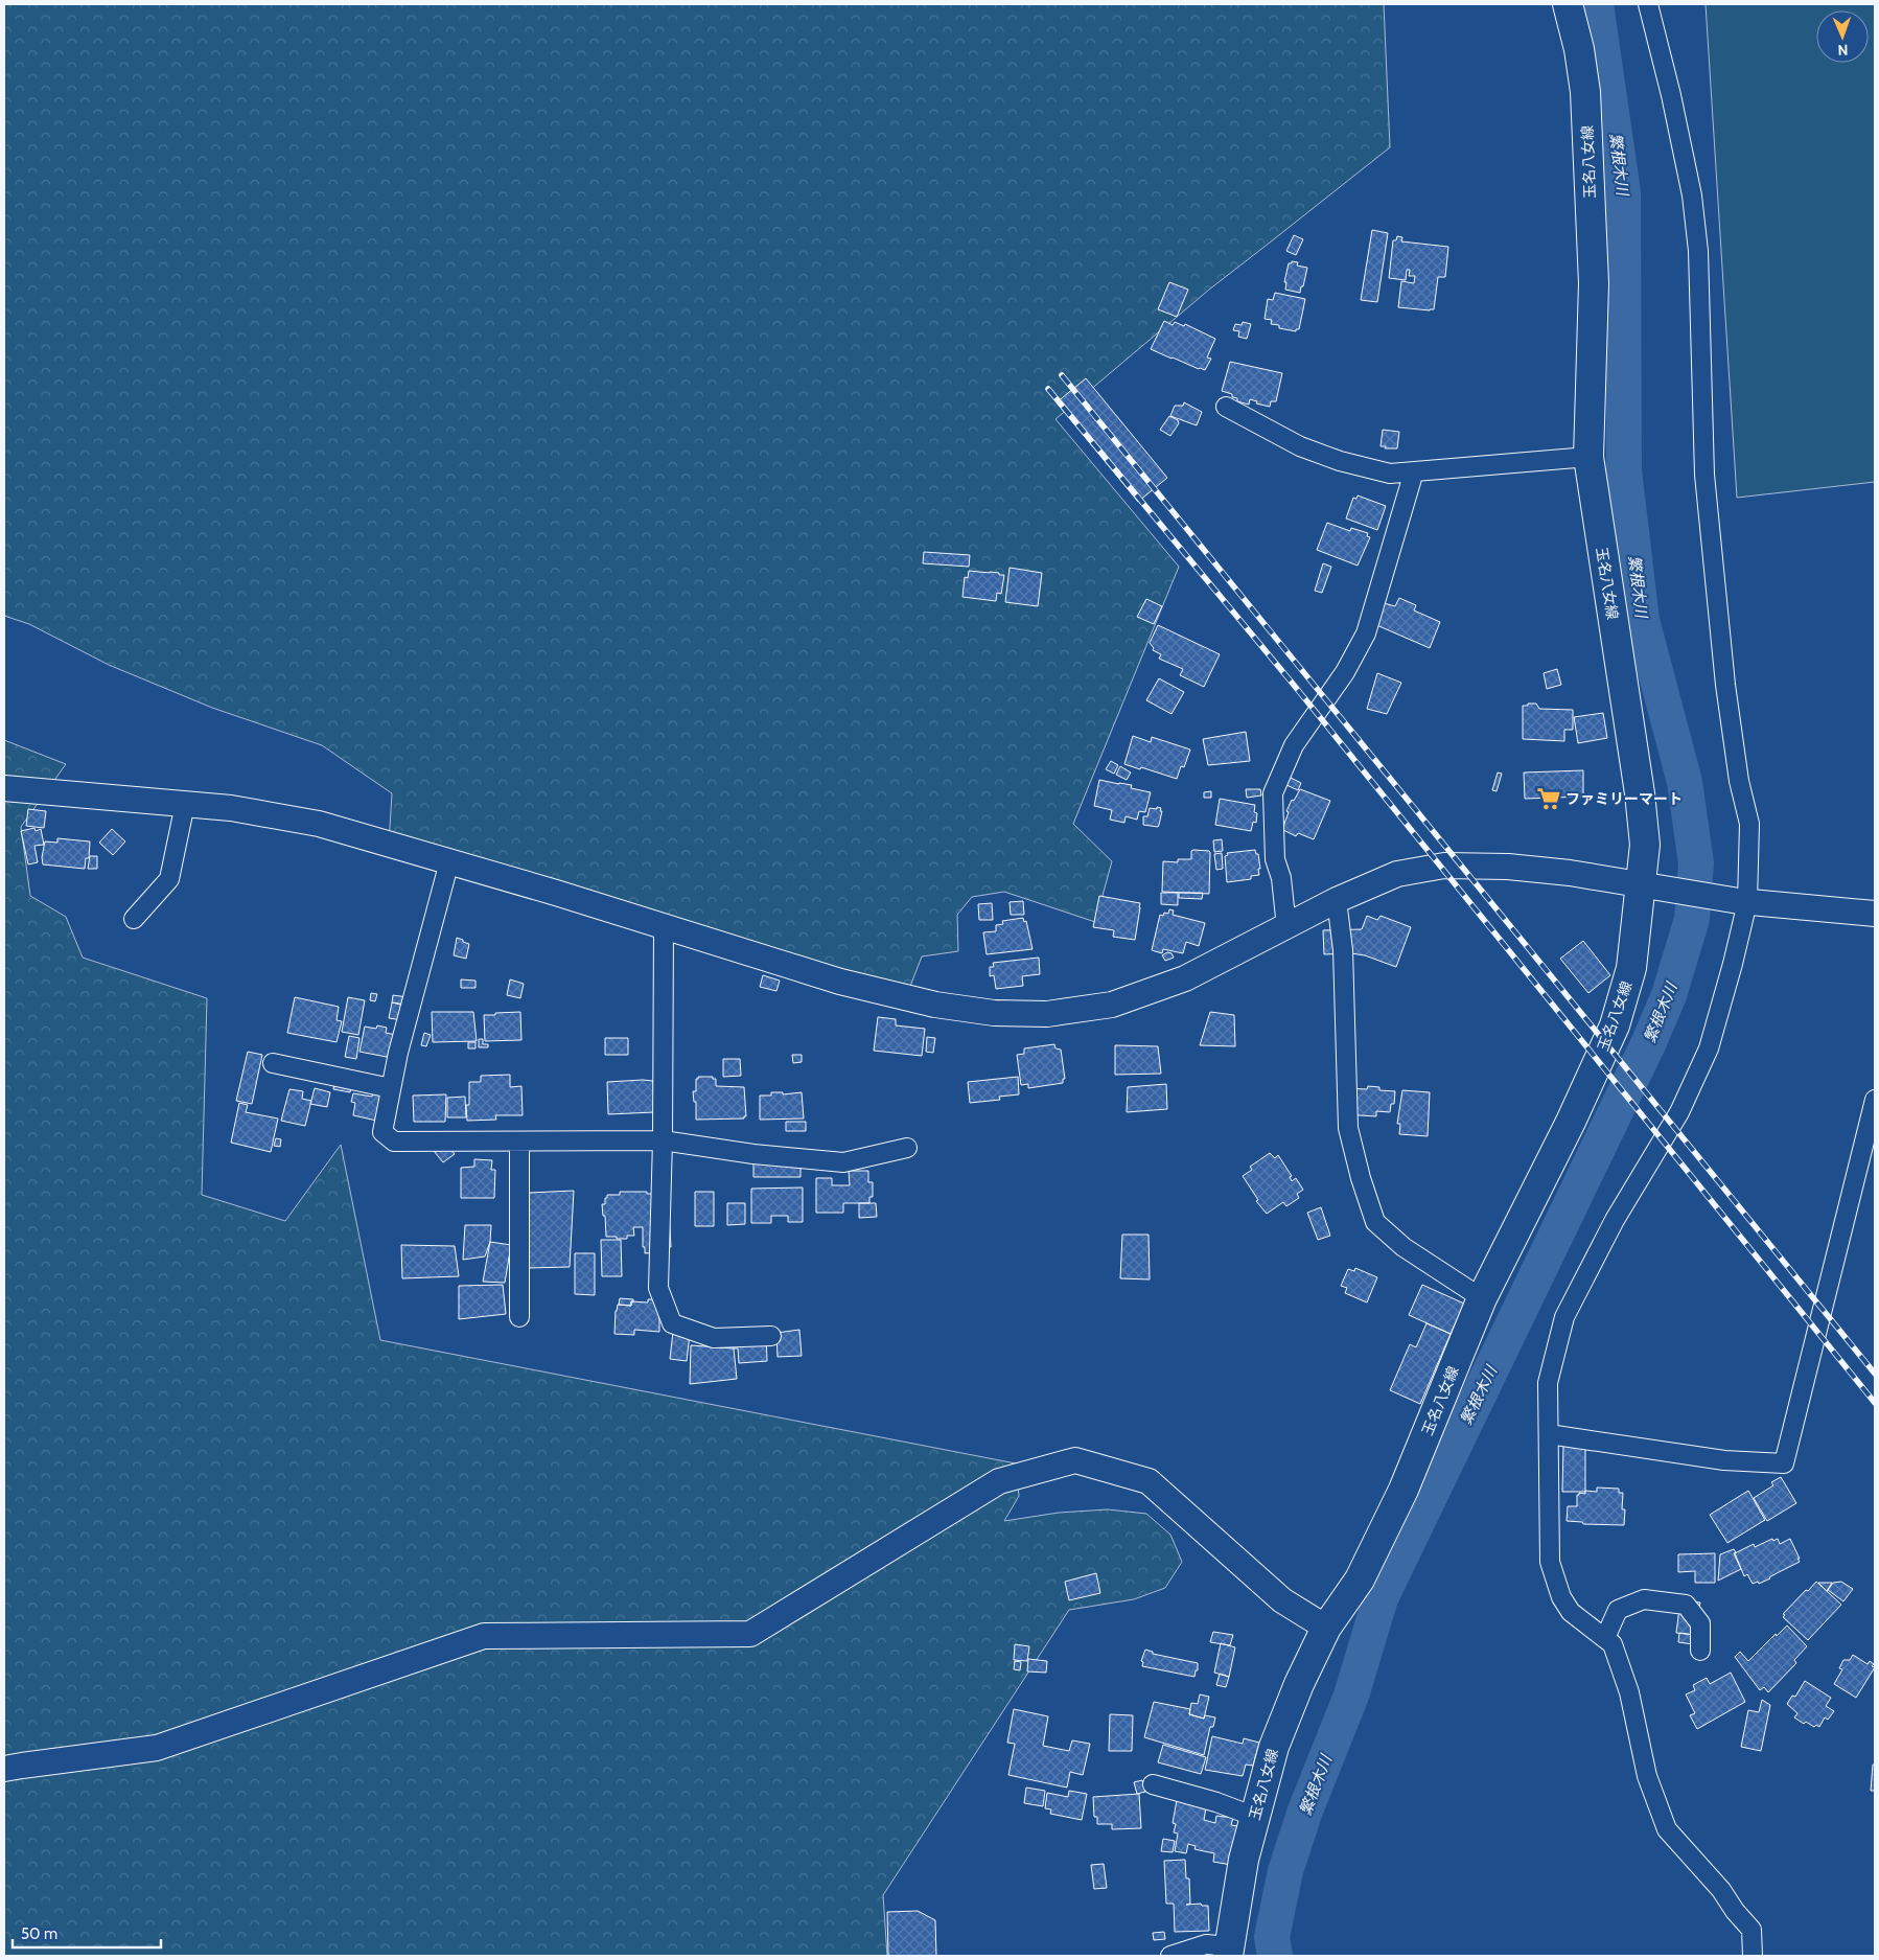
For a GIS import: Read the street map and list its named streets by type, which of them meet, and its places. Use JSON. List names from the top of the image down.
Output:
{
  "streets": {
    "main road": ["玉名八女線"]
  },
  "water": ["繁根木川"],
  "places": {
    "supermarket": ["ファミリーマート"]
  },
  "scale_bar": "50 m",
  "north": "bottom"
}
